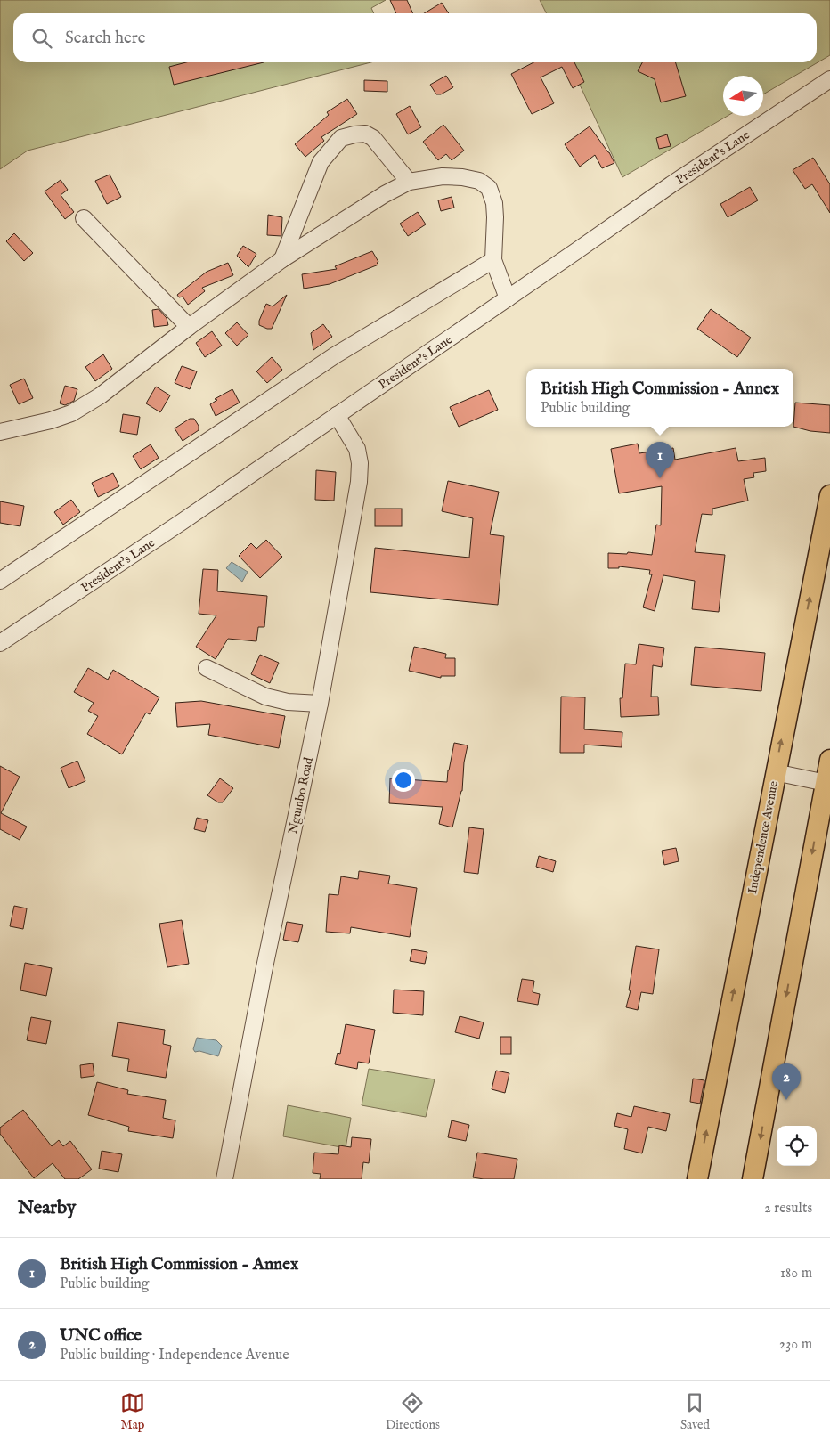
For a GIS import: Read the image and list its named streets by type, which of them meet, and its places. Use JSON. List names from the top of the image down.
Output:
{
  "streets": {
    "main road": ["Independence Avenue"],
    "street": ["President's Lane", "Ngumbo Road"]
  },
  "crossings": [
    ["President's Lane", "Ngumbo Road"]
  ],
  "north": "left",
  "page": {
    "search": "Search here",
    "popup": ["British High Commission - Annex", "Public building"],
    "pins": ["1", "2"],
    "heading": ["Nearby", "2 results"],
    "list": [
      {
        "mark": "1",
        "name": "British High Commission - Annex",
        "note": "Public building",
        "value": "180 m"
      },
      {
        "mark": "2",
        "name": "UNC office",
        "note": "Public building · Independence Avenue",
        "value": "230 m"
      }
    ],
    "nav": ["Map", "Directions", "Saved"]
  }
}
